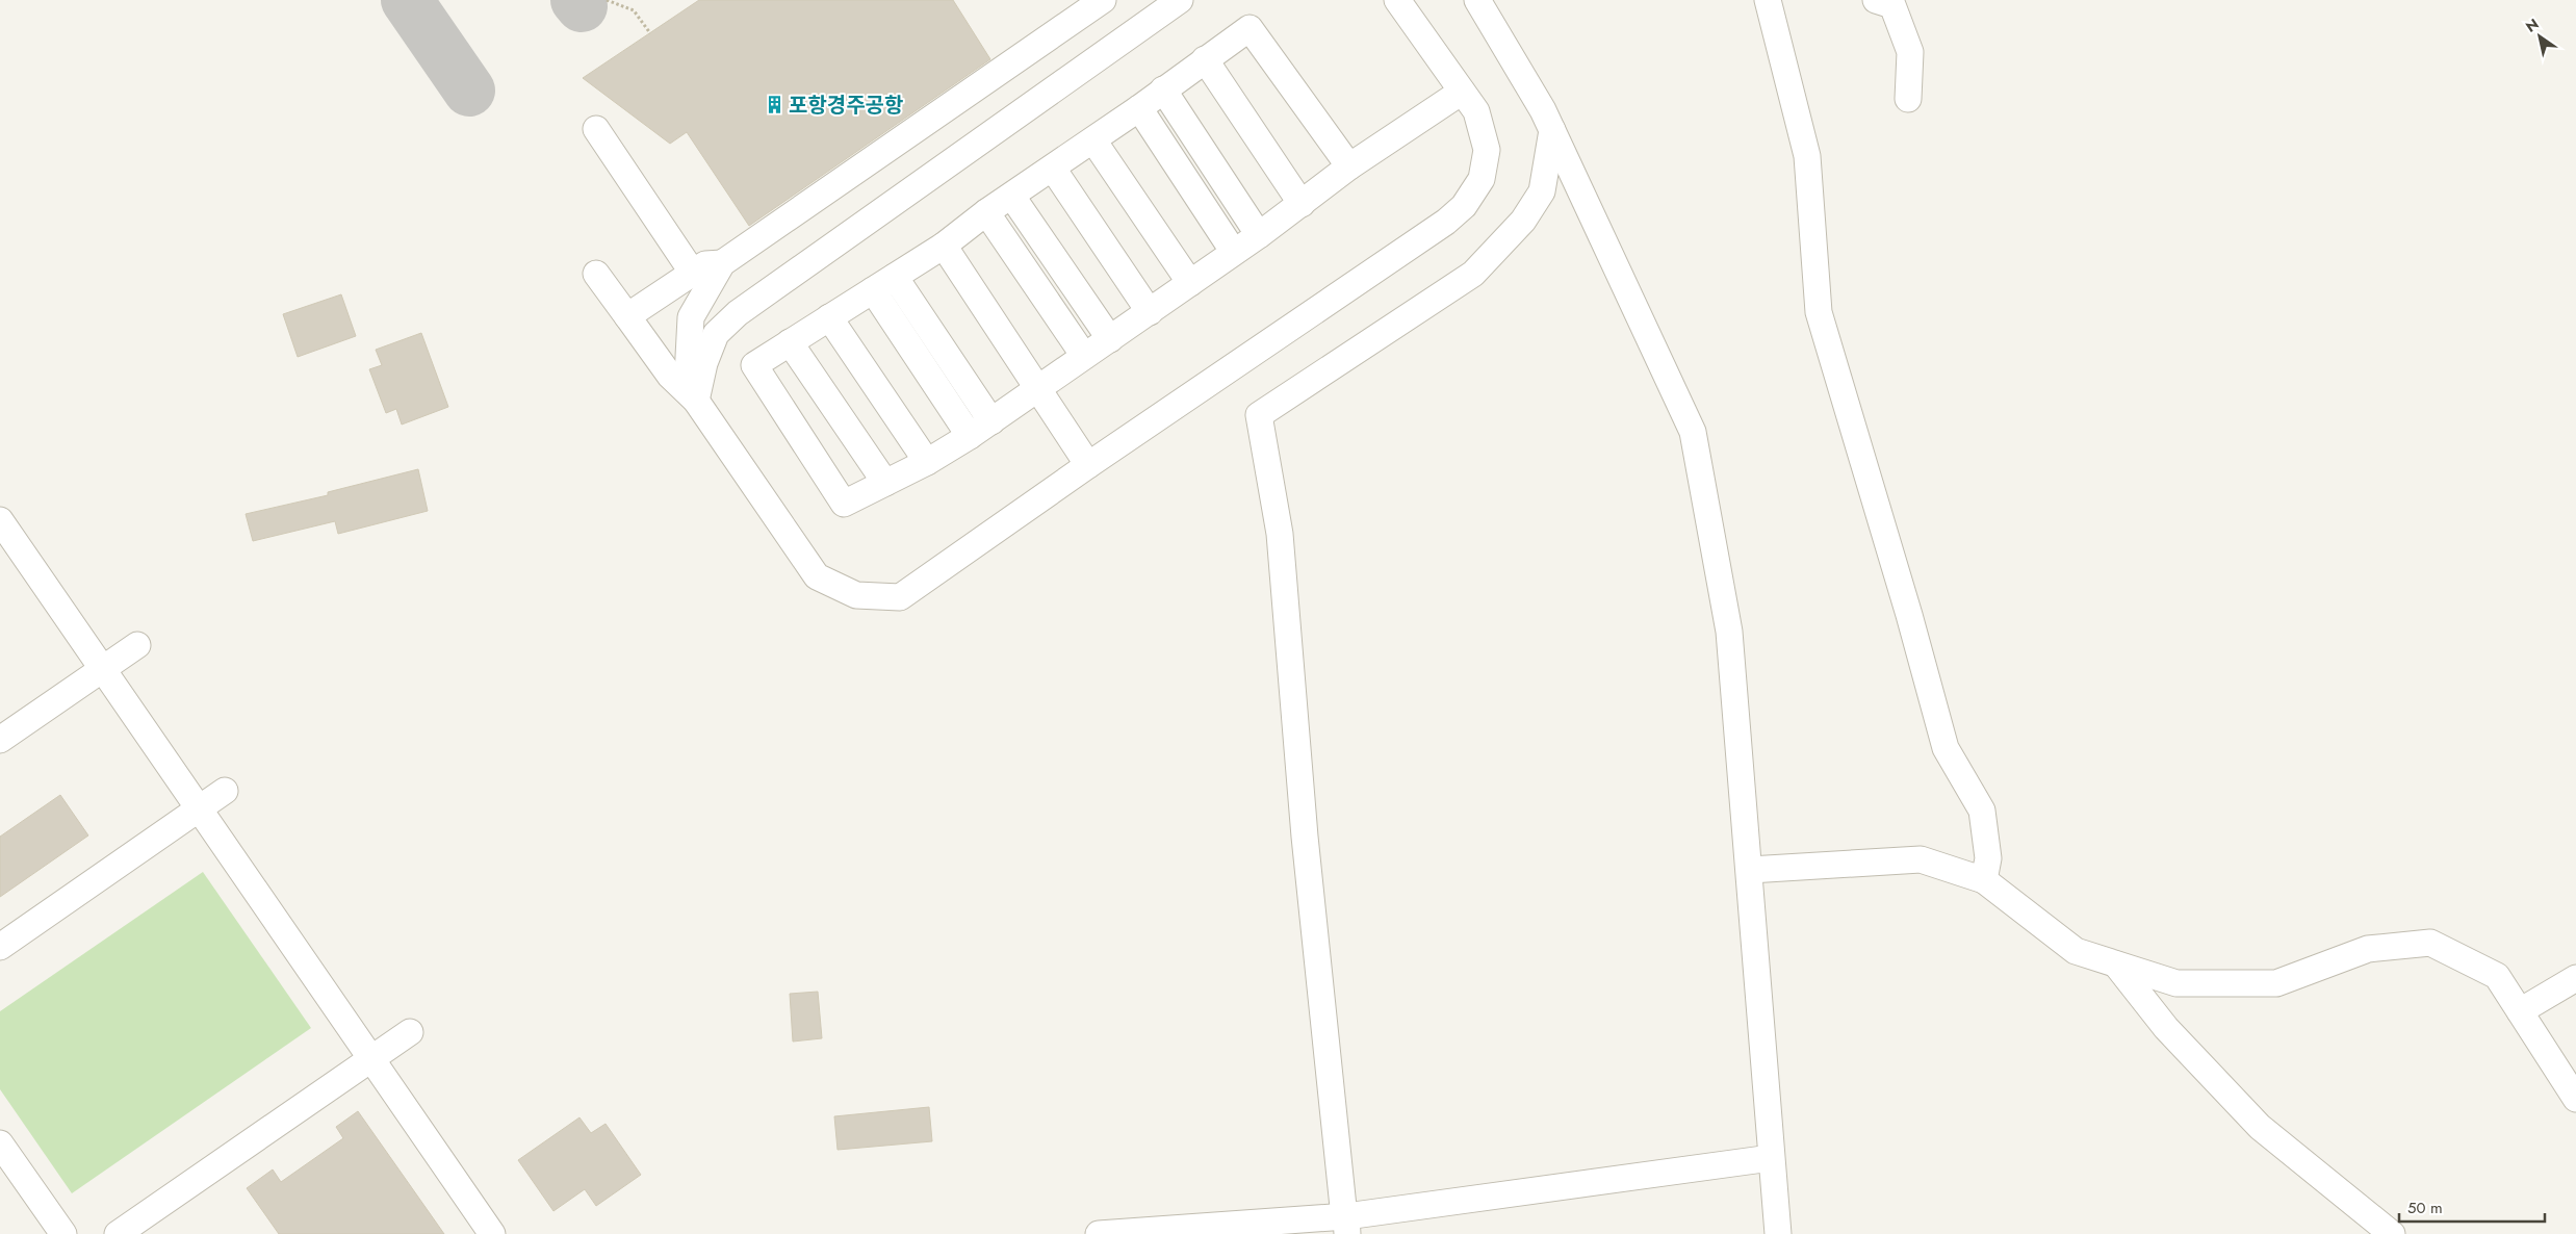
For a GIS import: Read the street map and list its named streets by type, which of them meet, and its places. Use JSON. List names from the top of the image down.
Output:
{
  "places": {
    "building": ["포항경주공항"]
  },
  "scale_bar": "50 m",
  "north": "top left"
}
